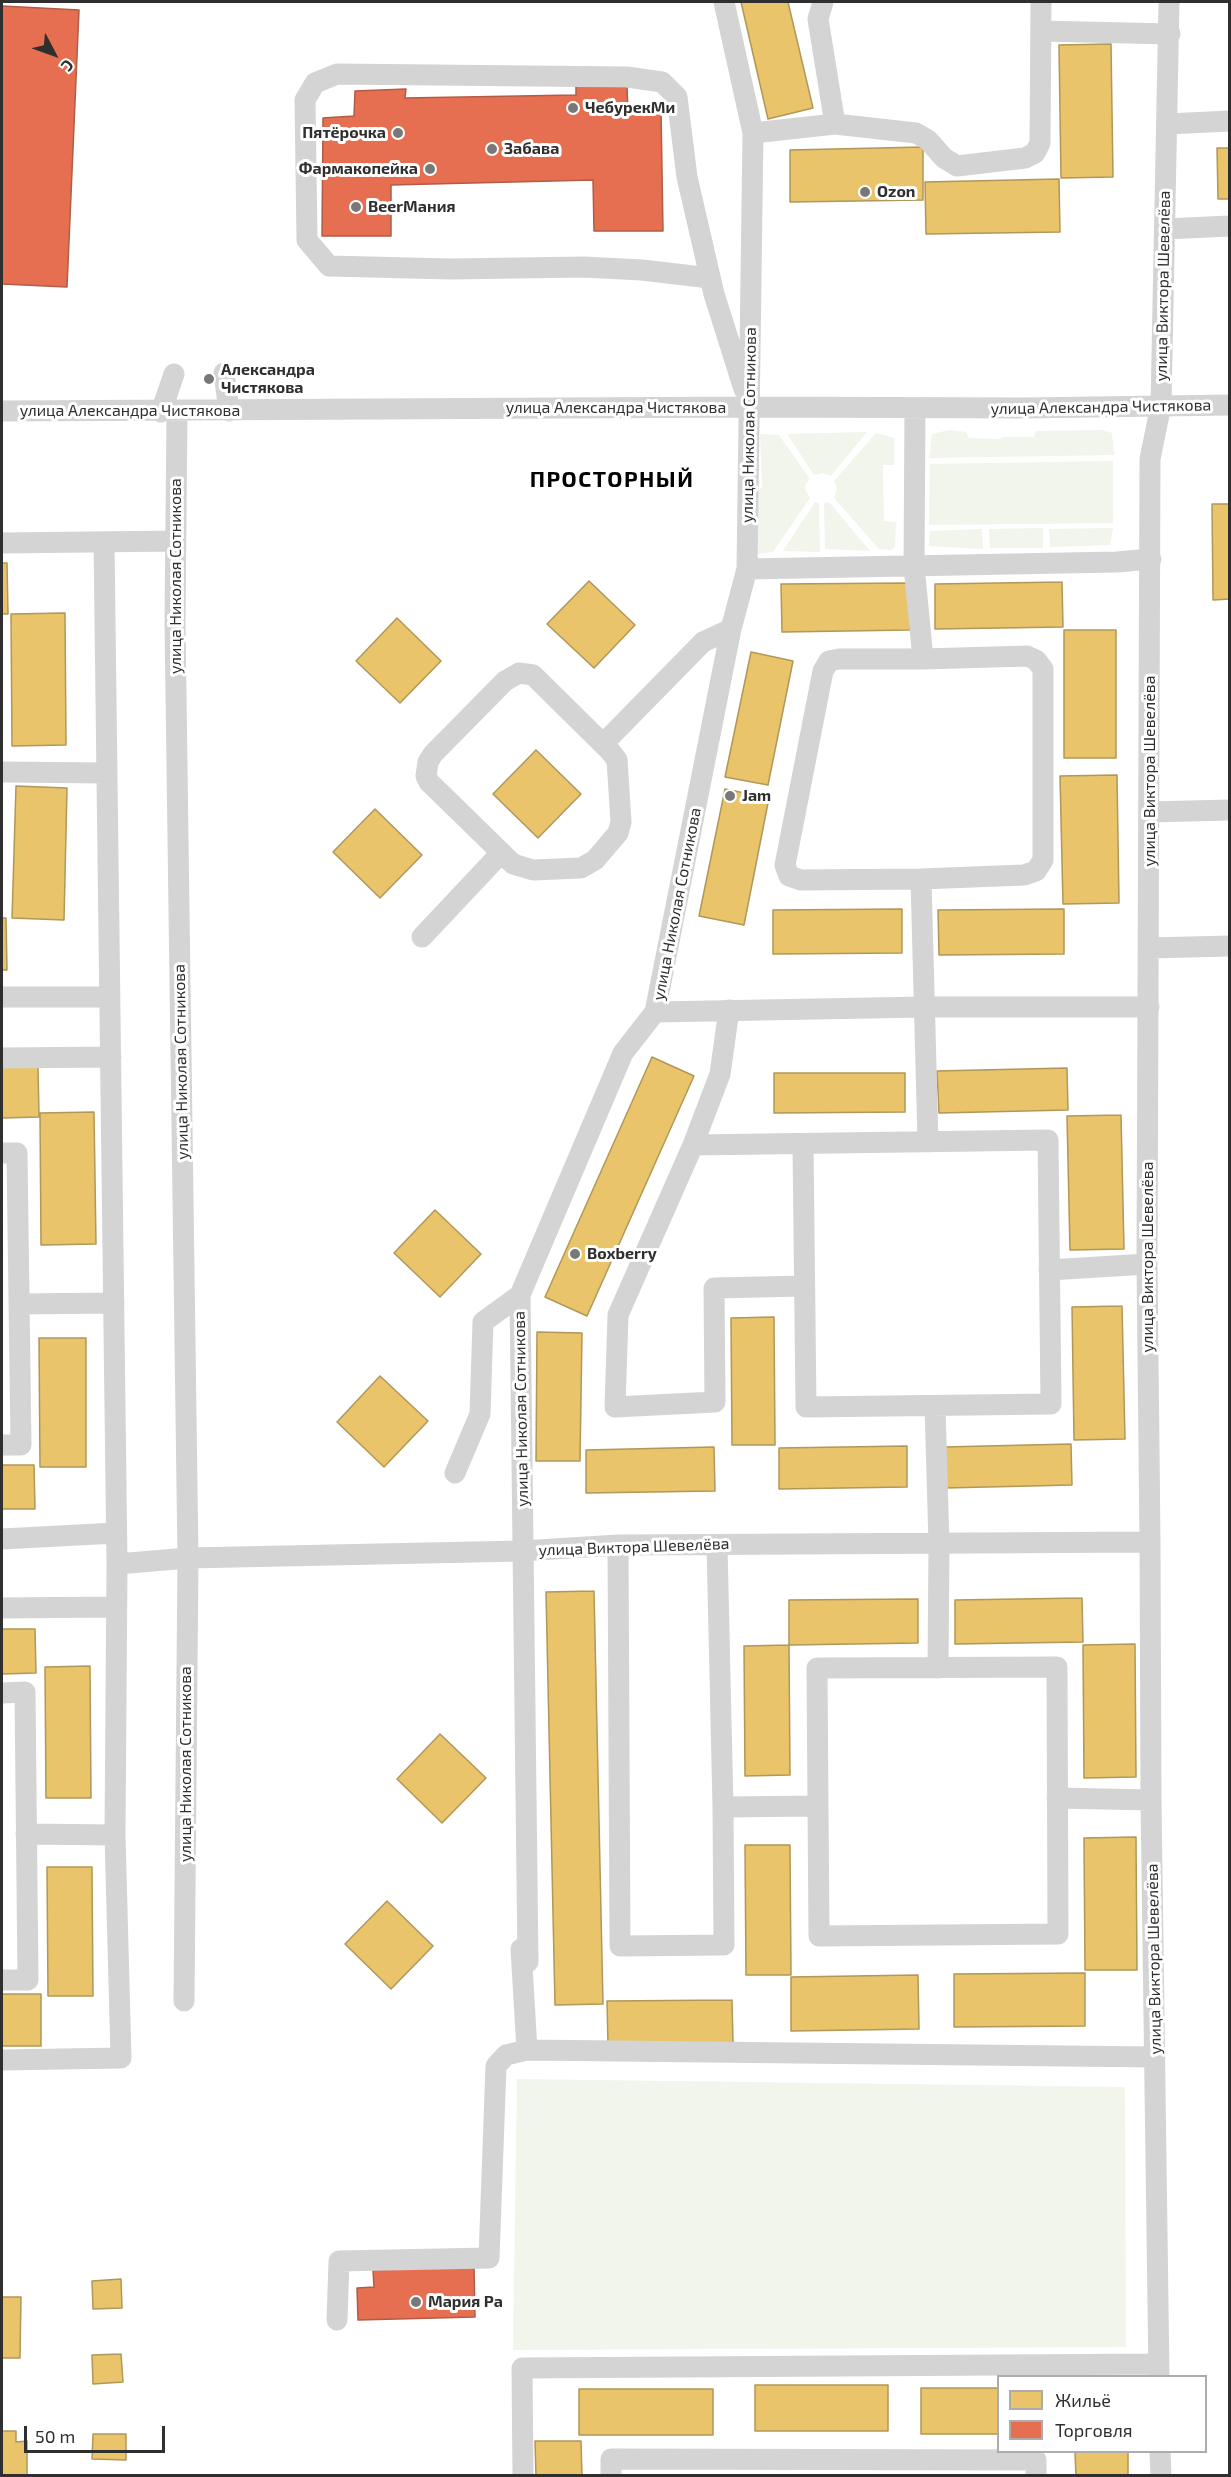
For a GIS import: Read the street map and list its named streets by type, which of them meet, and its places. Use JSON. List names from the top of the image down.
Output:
{
  "streets": {
    "street": ["улица Виктора Шевелёва", "улица Александра Чистякова", "улица Николая Сотникова"]
  },
  "crossings": [
    ["улица Виктора Шевелёва", "улица Александра Чистякова"],
    ["улица Виктора Шевелёва", "улица Николая Сотникова"],
    ["улица Александра Чистякова", "улица Николая Сотникова"]
  ],
  "districts": ["ПРОСТОРНЫЙ"],
  "places": [
    "ЧебурекМи",
    "Пятёрочка",
    "Забава",
    "Фармакопейка",
    "Ozon",
    "BeerМания",
    "Александра Чистякова",
    "Jam",
    "Boxberry",
    "Мария Ра"
  ],
  "legend": ["Жильё", "Торговля"],
  "scale_bar": "50 m",
  "north": "bottom right"
}
